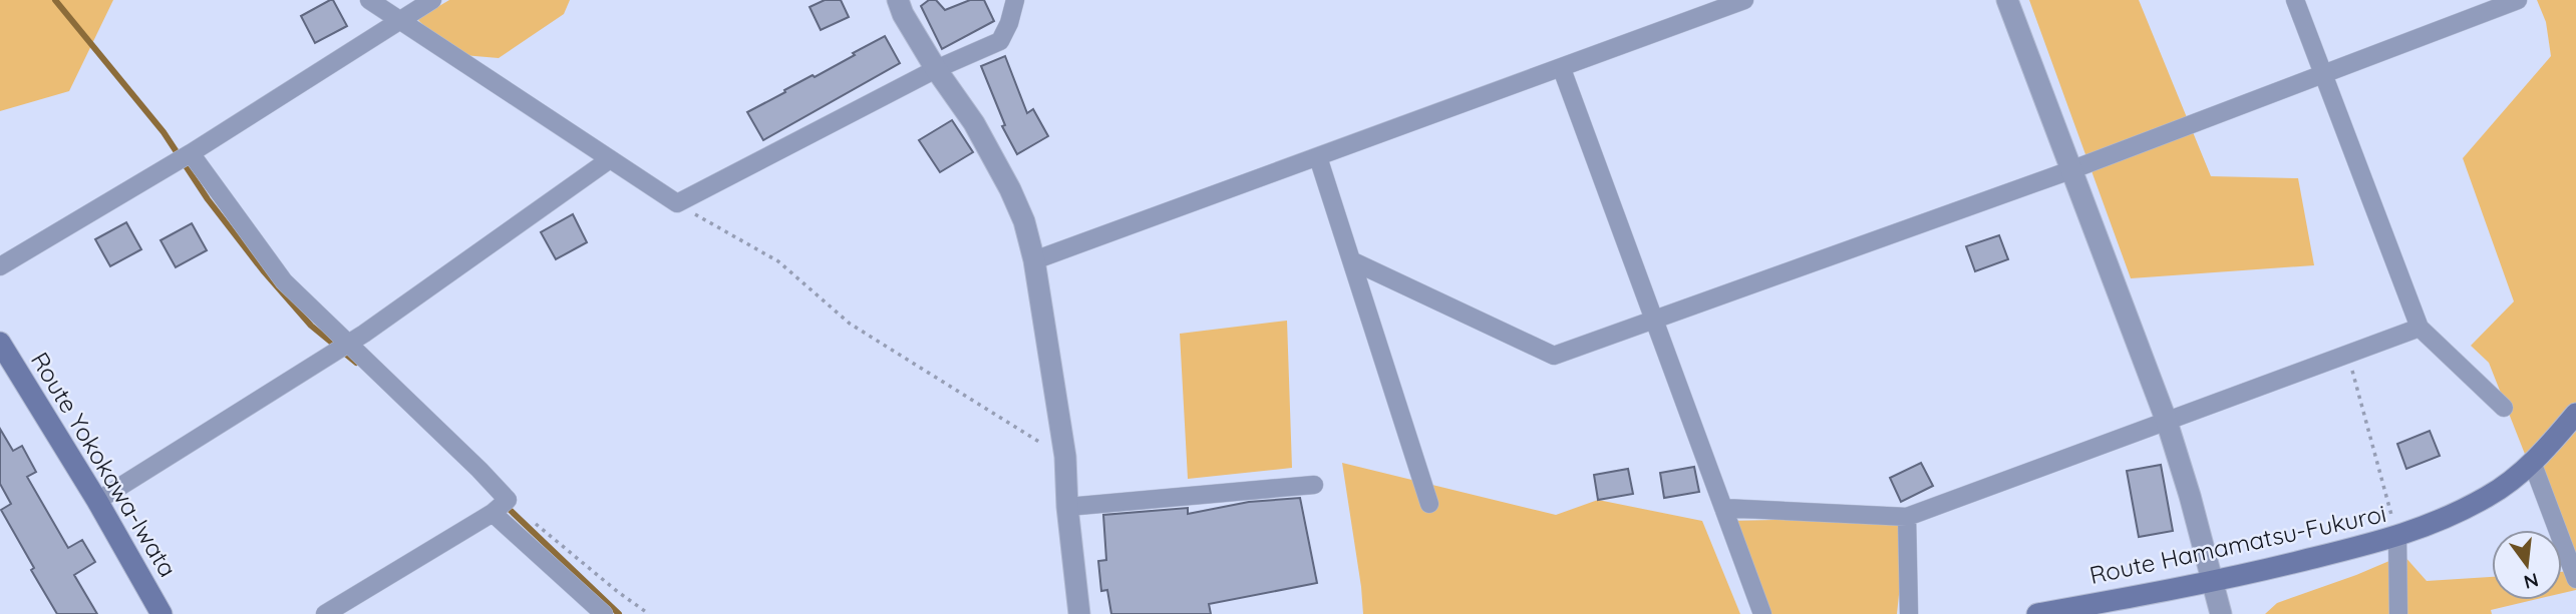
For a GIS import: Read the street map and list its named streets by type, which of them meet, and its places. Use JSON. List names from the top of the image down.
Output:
{
  "streets": {
    "main road": ["Route Yokokawa-Iwata", "Route Hamamatsu-Fukuroi"]
  },
  "north": "bottom"
}
